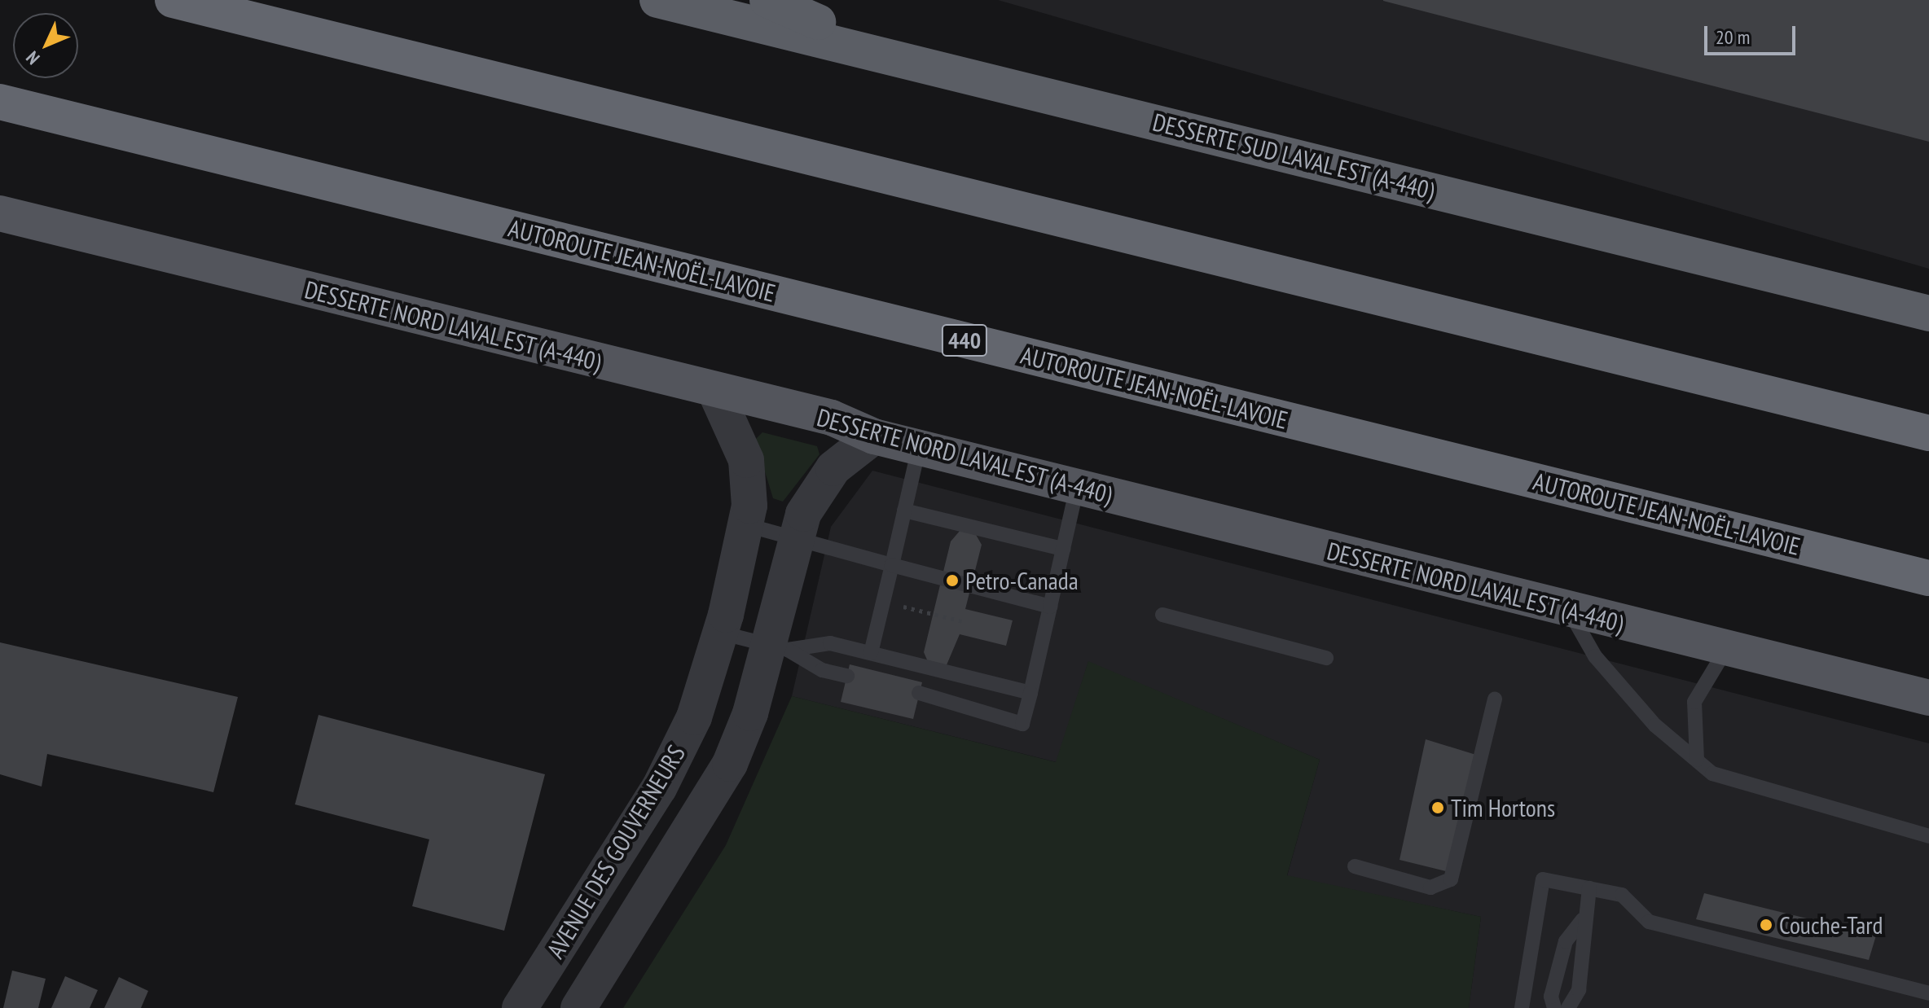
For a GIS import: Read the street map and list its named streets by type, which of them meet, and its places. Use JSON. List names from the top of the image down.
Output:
{
  "streets": {
    "highway": ["DESSERTE SUD LAVAL EST (A-440)", "AUTOROUTE JEAN-NOËL-LAVOIE", "440"],
    "main road": ["DESSERTE NORD LAVAL EST (A-440)"],
    "street": ["AVENUE DES GOUVERNEURS"]
  },
  "crossings": [
    ["DESSERTE NORD LAVAL EST (A-440)", "AVENUE DES GOUVERNEURS"]
  ],
  "places": ["Petro-Canada", "Tim Hortons", "Couche-Tard"],
  "scale_bar": "20 m",
  "north": "bottom left"
}
